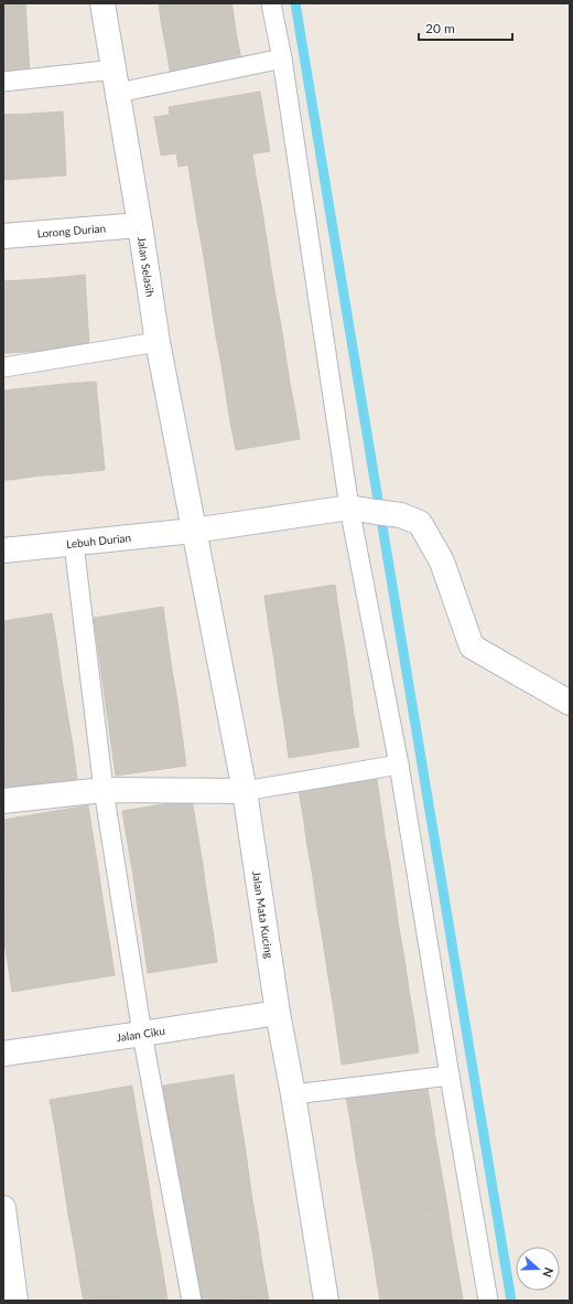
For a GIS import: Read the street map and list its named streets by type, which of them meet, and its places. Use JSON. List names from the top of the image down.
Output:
{
  "streets": {
    "street": [
      "Lorong Durian",
      "Jalan Selasih",
      "Lebuh Durian",
      "Jalan Mata Kucing",
      "Jalan Ciku"
    ]
  },
  "crossings": [
    ["Lorong Durian", "Jalan Selasih"],
    ["Jalan Selasih", "Lebuh Durian"],
    ["Jalan Selasih", "Jalan Mata Kucing"],
    ["Lebuh Durian", "Jalan Mata Kucing"],
    ["Jalan Mata Kucing", "Jalan Ciku"]
  ],
  "scale_bar": "20 m",
  "north": "right"
}
